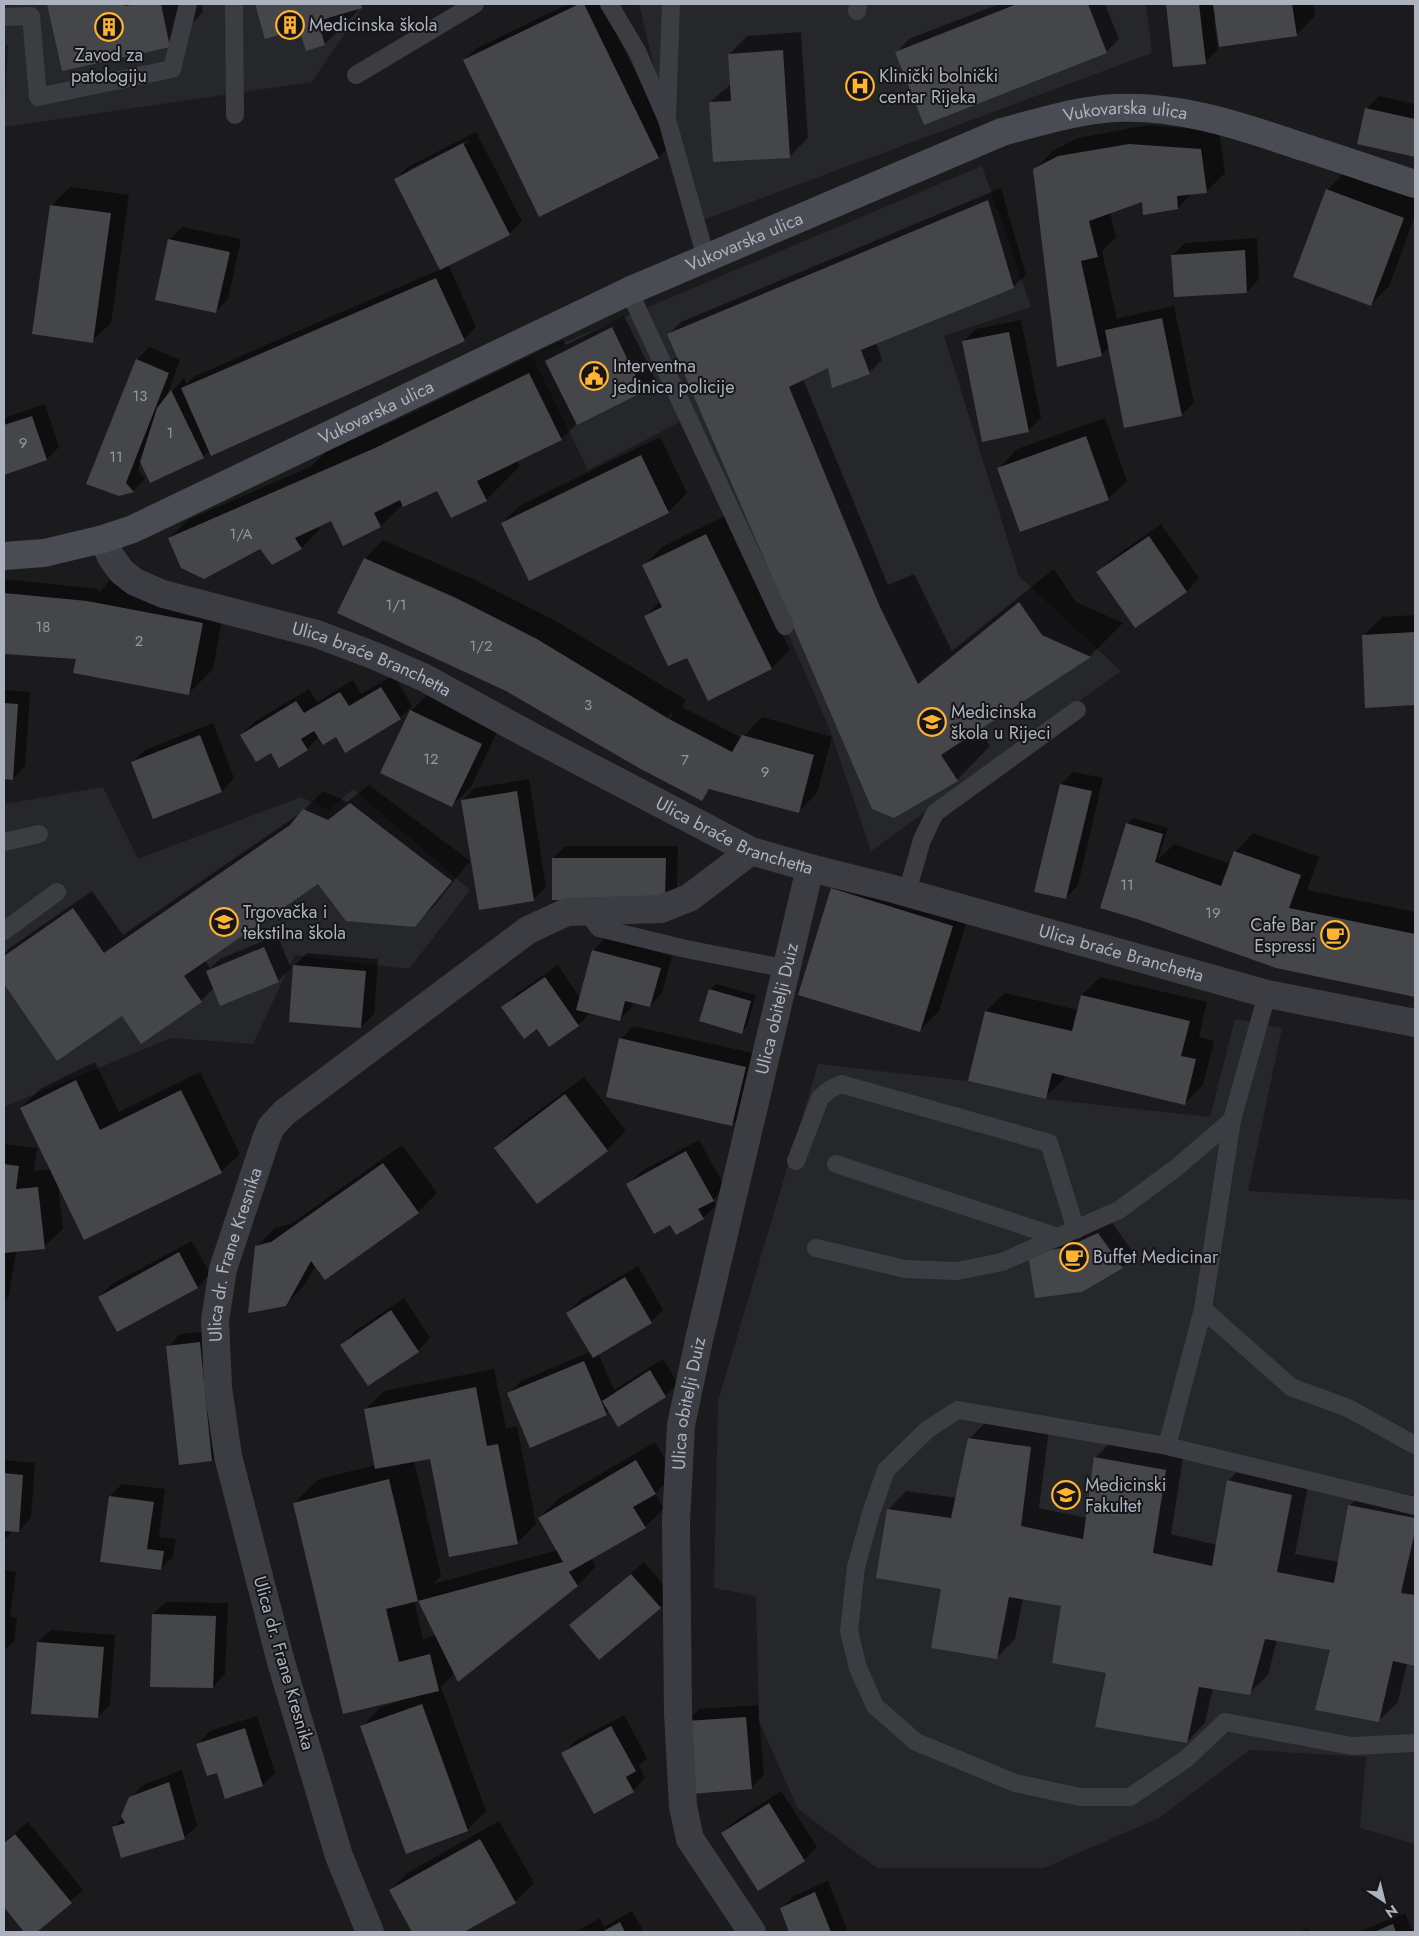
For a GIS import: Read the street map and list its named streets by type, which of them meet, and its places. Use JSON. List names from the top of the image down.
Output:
{
  "streets": {
    "main road": ["Vukovarska ulica"],
    "street": ["Ulica braće Branchetta", "Ulica obitelji Duiz", "Ulica dr. Frane Kresnika"]
  },
  "crossings": [
    ["Vukovarska ulica", "Ulica braće Branchetta"],
    ["Ulica braće Branchetta", "Ulica obitelji Duiz"],
    ["Ulica braće Branchetta", "Ulica dr. Frane Kresnika"]
  ],
  "places": {
    "building": ["Medicinska škola", "Zavod za patologiju"],
    "hospital": ["Klinički bolnički centar Rijeka"],
    "public building": ["Interventna jedinica policije"],
    "school or university": ["Medicinska škola u Rijeci", "Trgovačka i tekstilna škola", "Medicinski Fakultet"],
    "cafe": ["Cafe Bar Espressi", "Buffet Medicinar"]
  },
  "house_numbers": [
    "13",
    "1",
    "9",
    "11",
    "1/A",
    "1/1",
    "18",
    "2",
    "1/2",
    "3",
    "12",
    "7",
    "9",
    "11",
    "19"
  ],
  "north": "bottom right"
}
